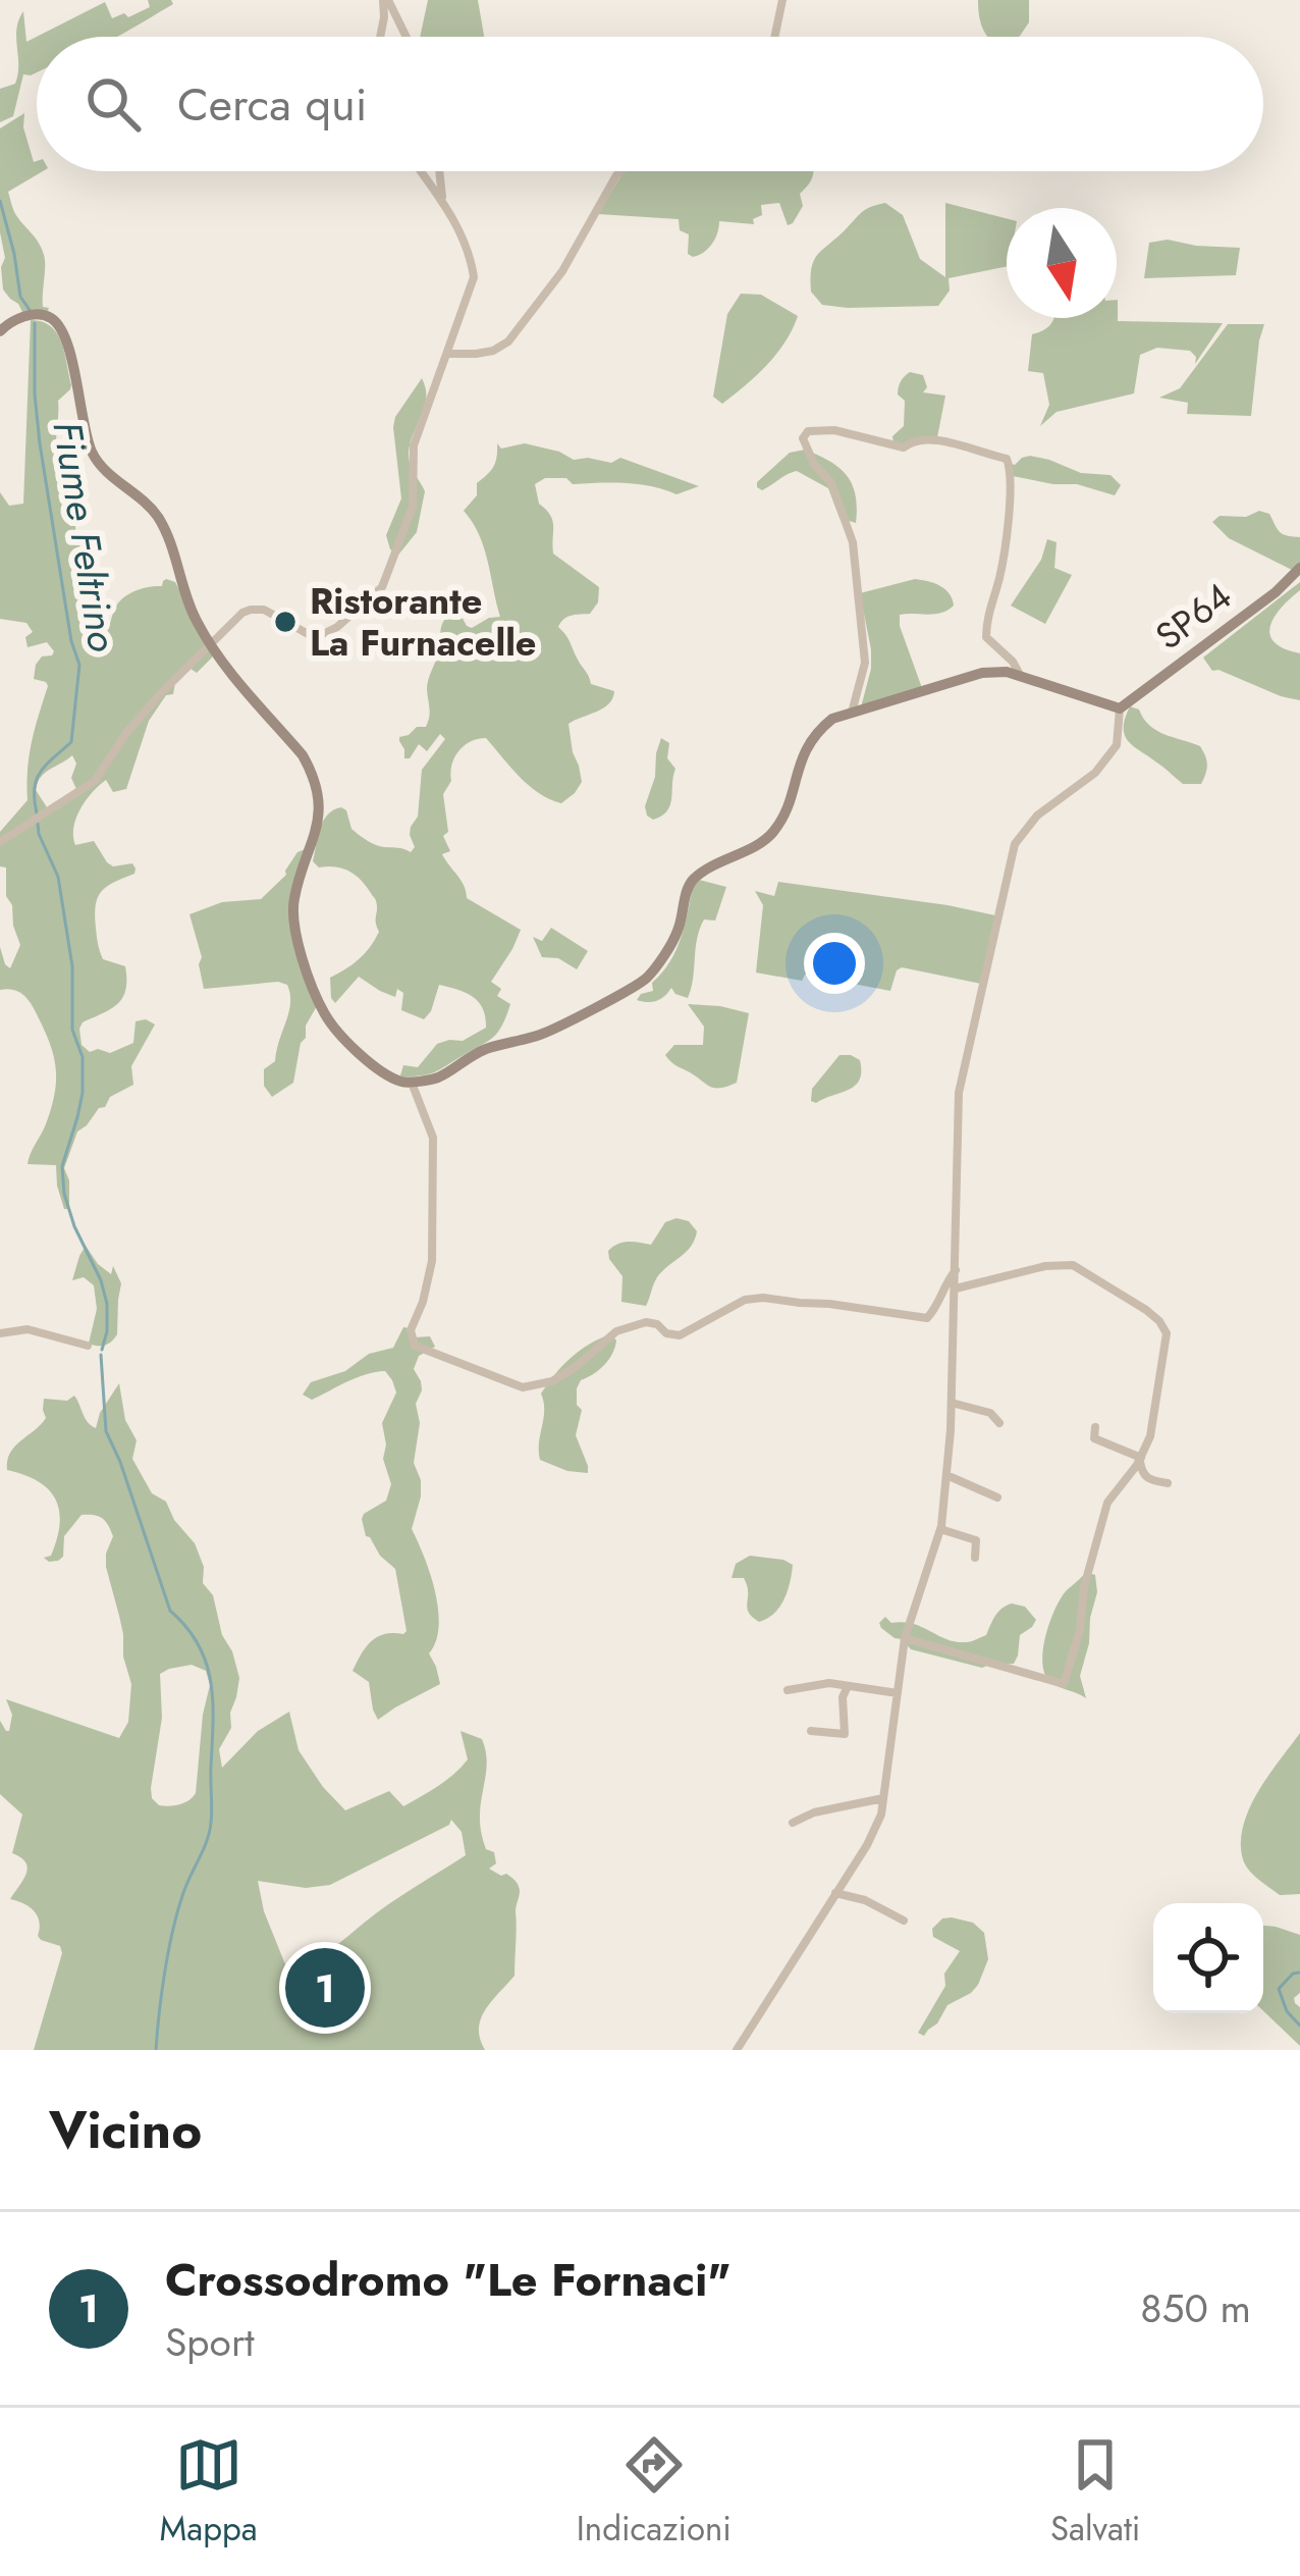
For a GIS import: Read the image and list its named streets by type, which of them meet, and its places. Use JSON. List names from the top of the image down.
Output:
{
  "streets": {
    "street": ["SP64"]
  },
  "water": ["Fiume Feltrino"],
  "places": ["Ristorante La Furnacelle"],
  "north": "bottom",
  "page": {
    "search": "Cerca qui",
    "pins": "1",
    "heading": "Vicino",
    "list": [
      {
        "mark": "1",
        "name": "Crossodromo \"Le Fornaci\"",
        "note": "Sport",
        "value": "850 m"
      }
    ],
    "nav": ["Mappa", "Indicazioni", "Salvati"]
  }
}
